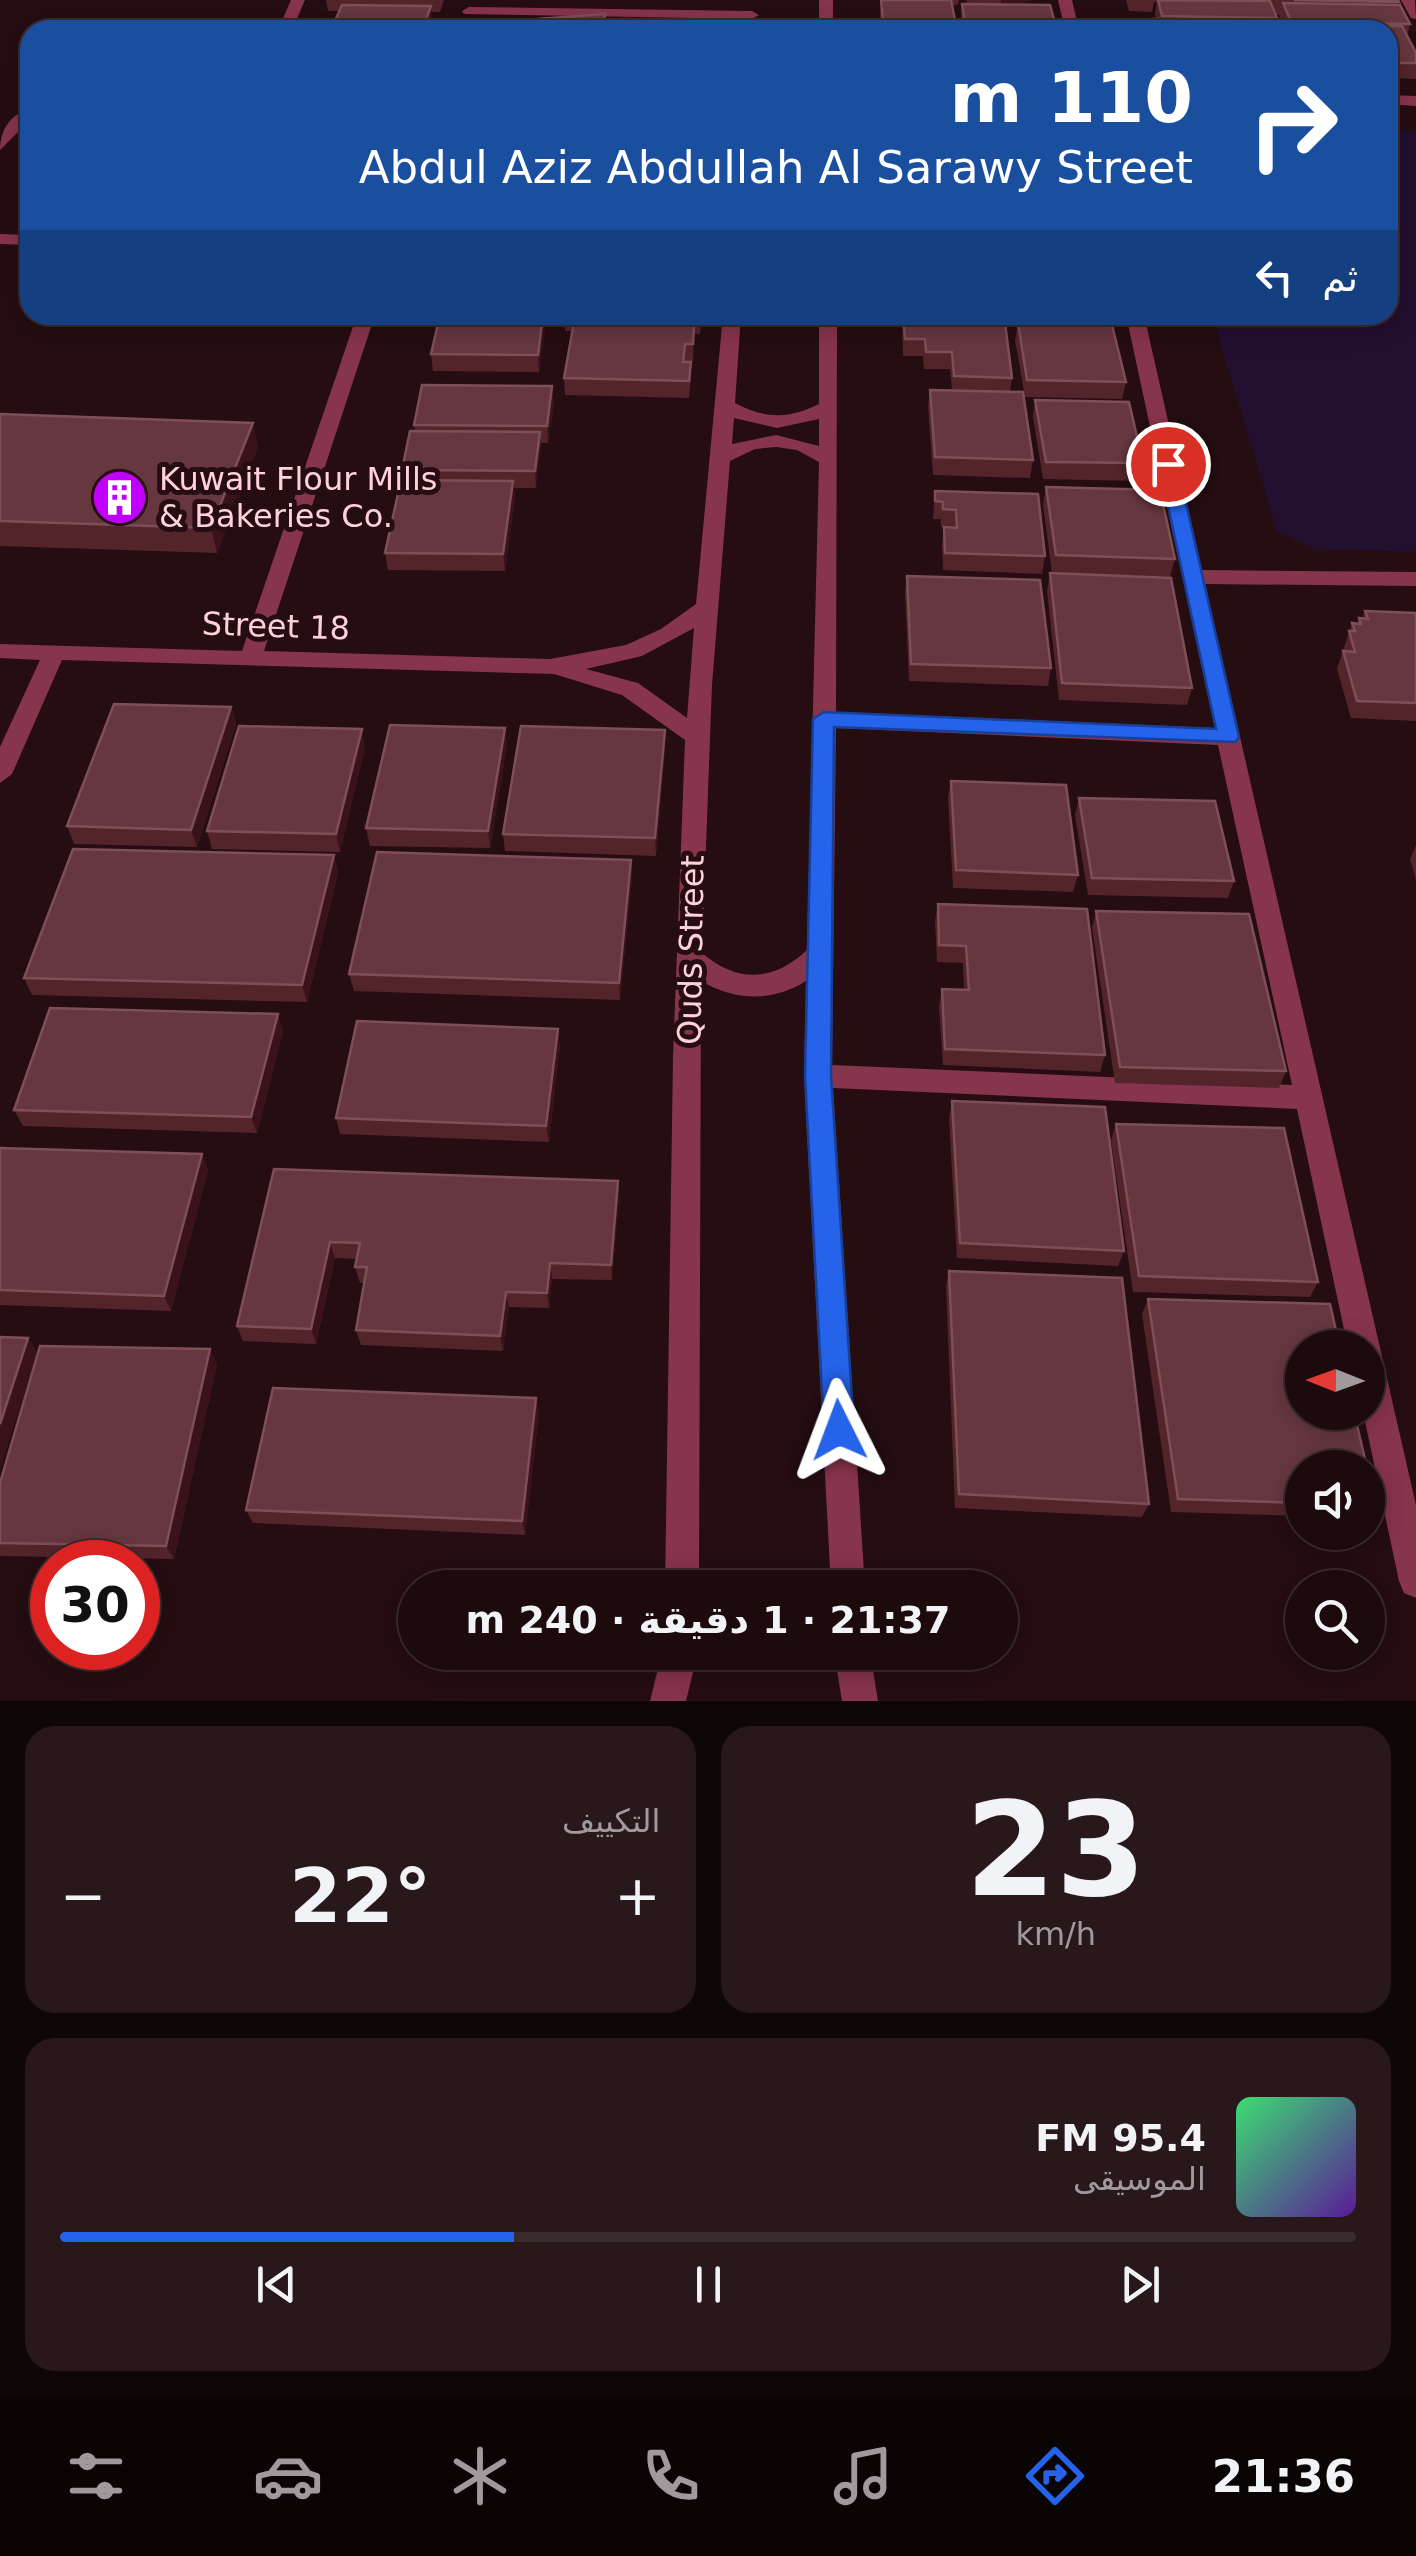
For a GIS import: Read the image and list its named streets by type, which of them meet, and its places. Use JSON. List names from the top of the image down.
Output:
{
  "streets": {
    "street": ["Street 18", "Quds Street"]
  },
  "crossings": [
    ["Street 18", "Quds Street"]
  ],
  "places": {
    "building": ["Kuwait Flour Mills & Bakeries Co."]
  },
  "north": "left",
  "page": {
    "turn": ["110 m", "Abdul Aziz Abdullah Al Sarawy Street"],
    "then": "ثم",
    "limit": "30",
    "trip": "21:37 · 1 دقيقة · 240 m",
    "tile": [
      ["23", "km/h"],
      "التكييف"
    ],
    "heat": ["−", "22°", "+"],
    "song": ["95.4 FM", "الموسيقى"],
    "tabs": "21:36"
  }
}
